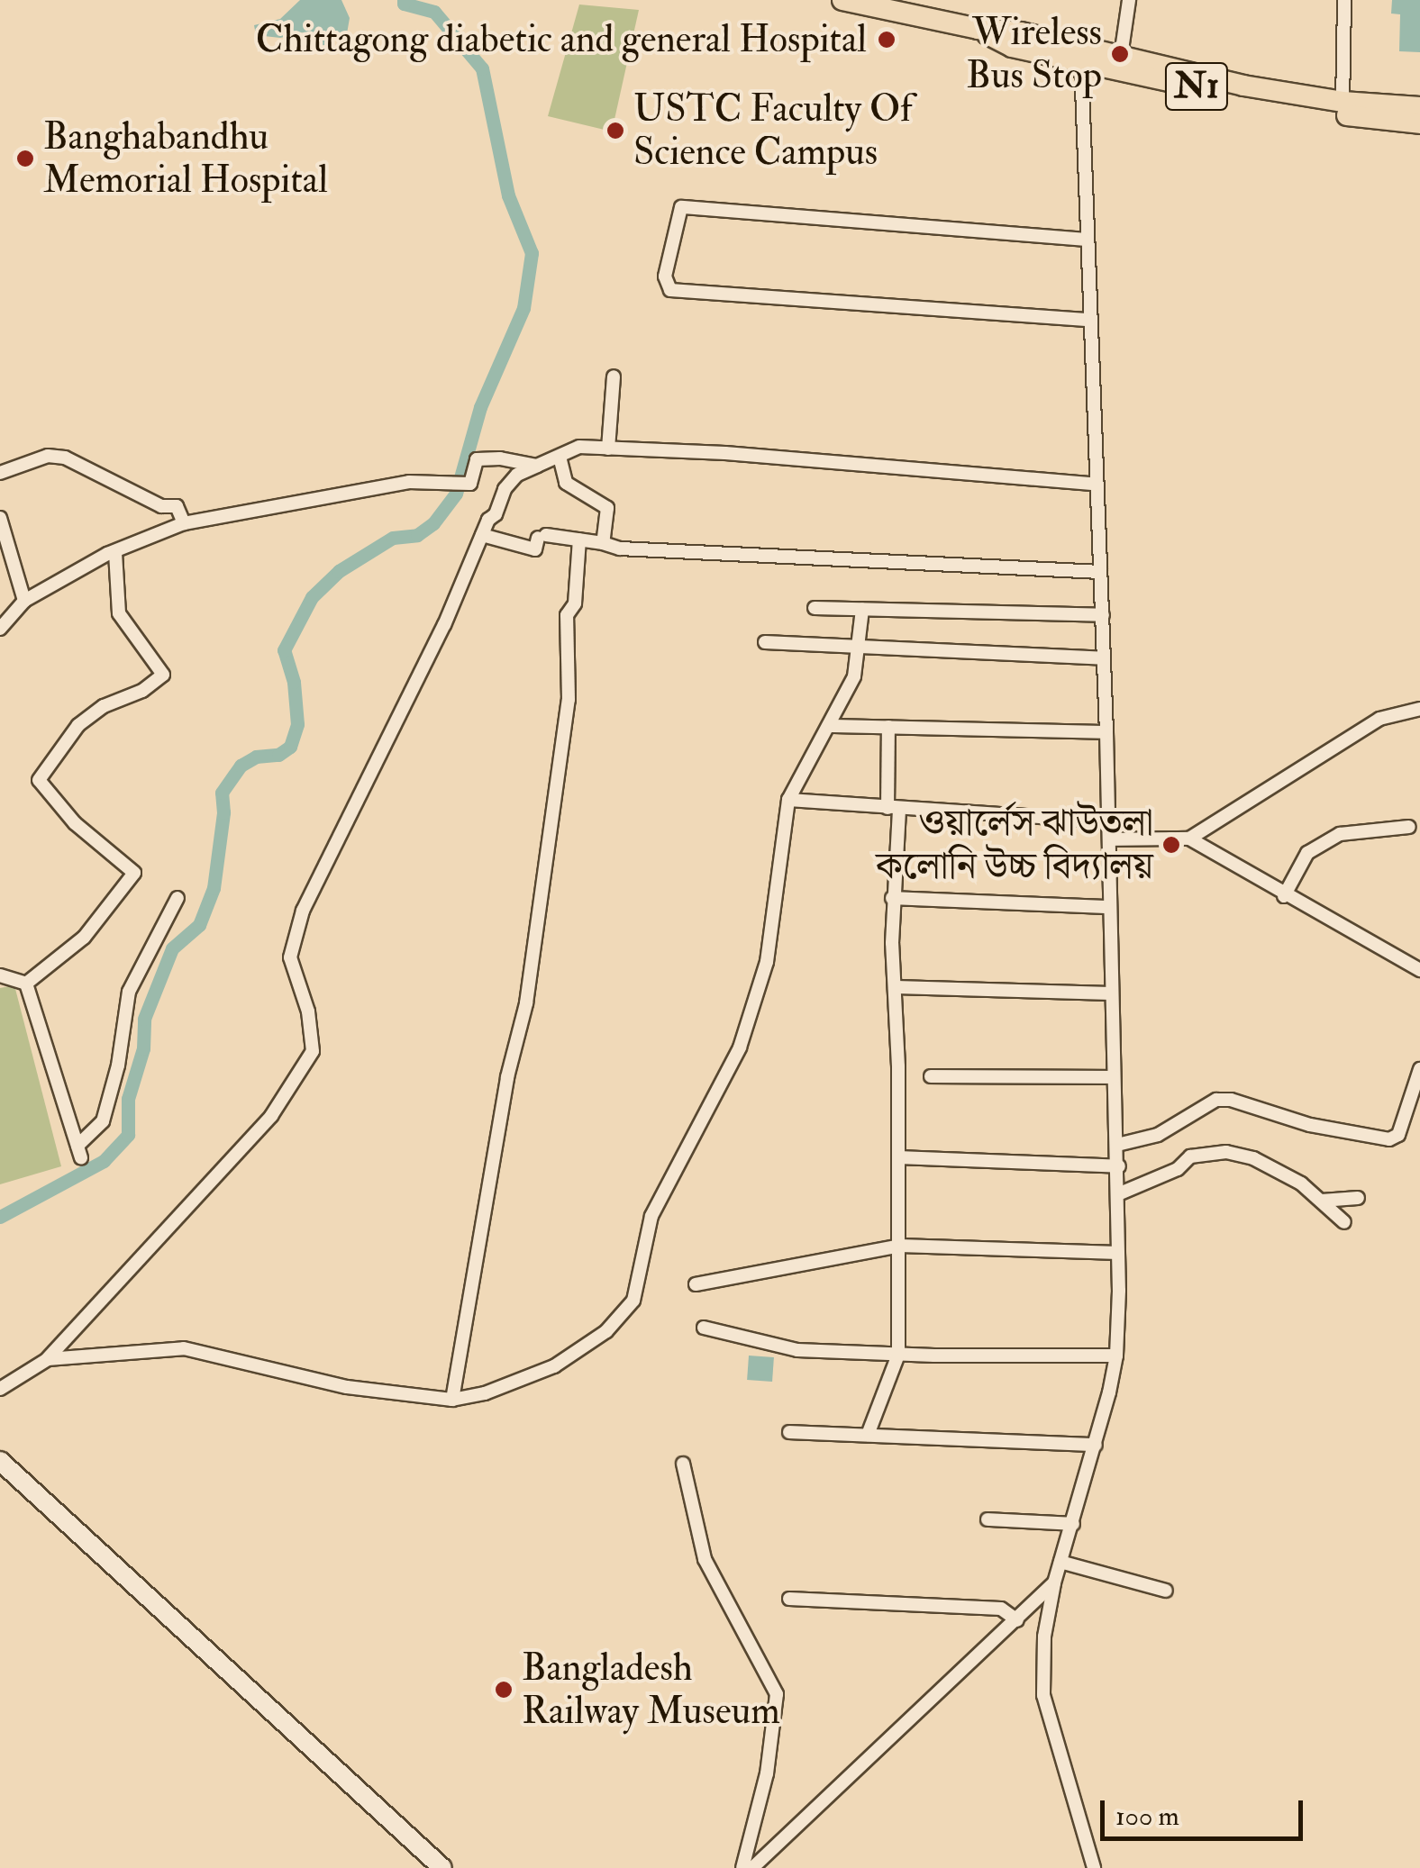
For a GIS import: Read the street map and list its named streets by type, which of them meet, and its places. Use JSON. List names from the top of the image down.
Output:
{
  "streets": {
    "highway": ["N1"]
  },
  "places": [
    "Chittagong diabetic and general Hospital",
    "Wireless Bus Stop",
    "USTC Faculty Of Science Campus",
    "Banghabandhu Memorial Hospital",
    "ওয়ার্লেস ঝাউতলা কলোনি উচ্চ বিদ্যালয়",
    "Bangladesh Railway Museum"
  ],
  "scale_bar": "100 m"
}
